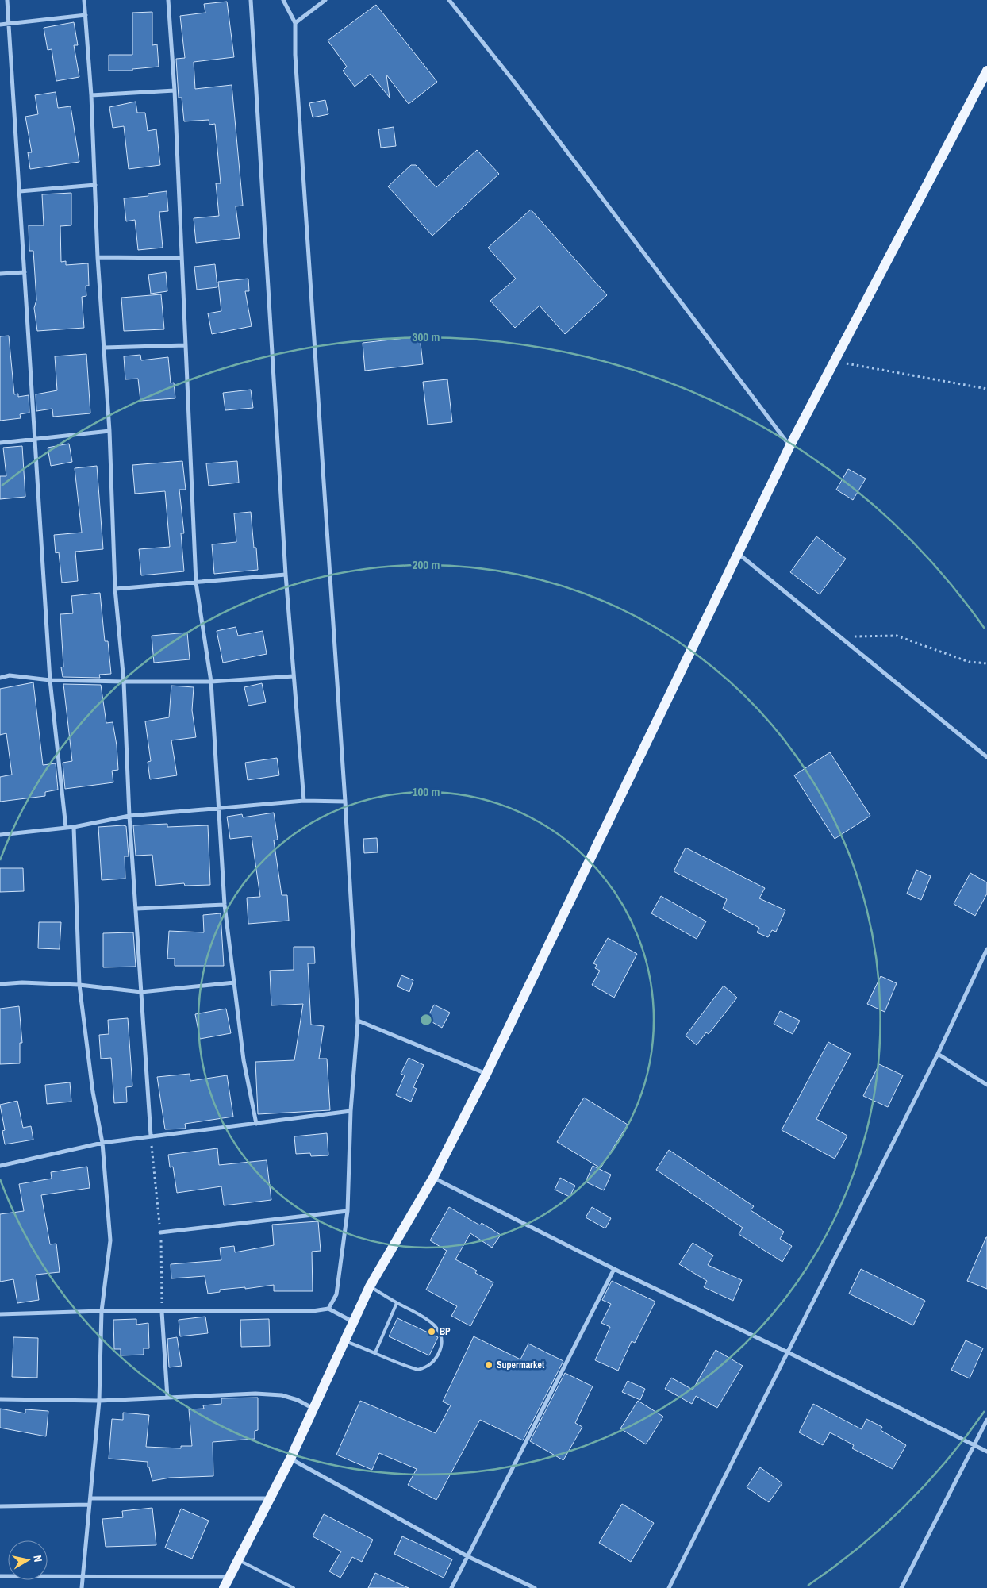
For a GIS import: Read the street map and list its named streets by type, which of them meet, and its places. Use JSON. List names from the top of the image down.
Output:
{
  "places": ["BP", "Supermarket"],
  "north": "right",
  "rings": ["300 m", "200 m", "100 m"]
}
